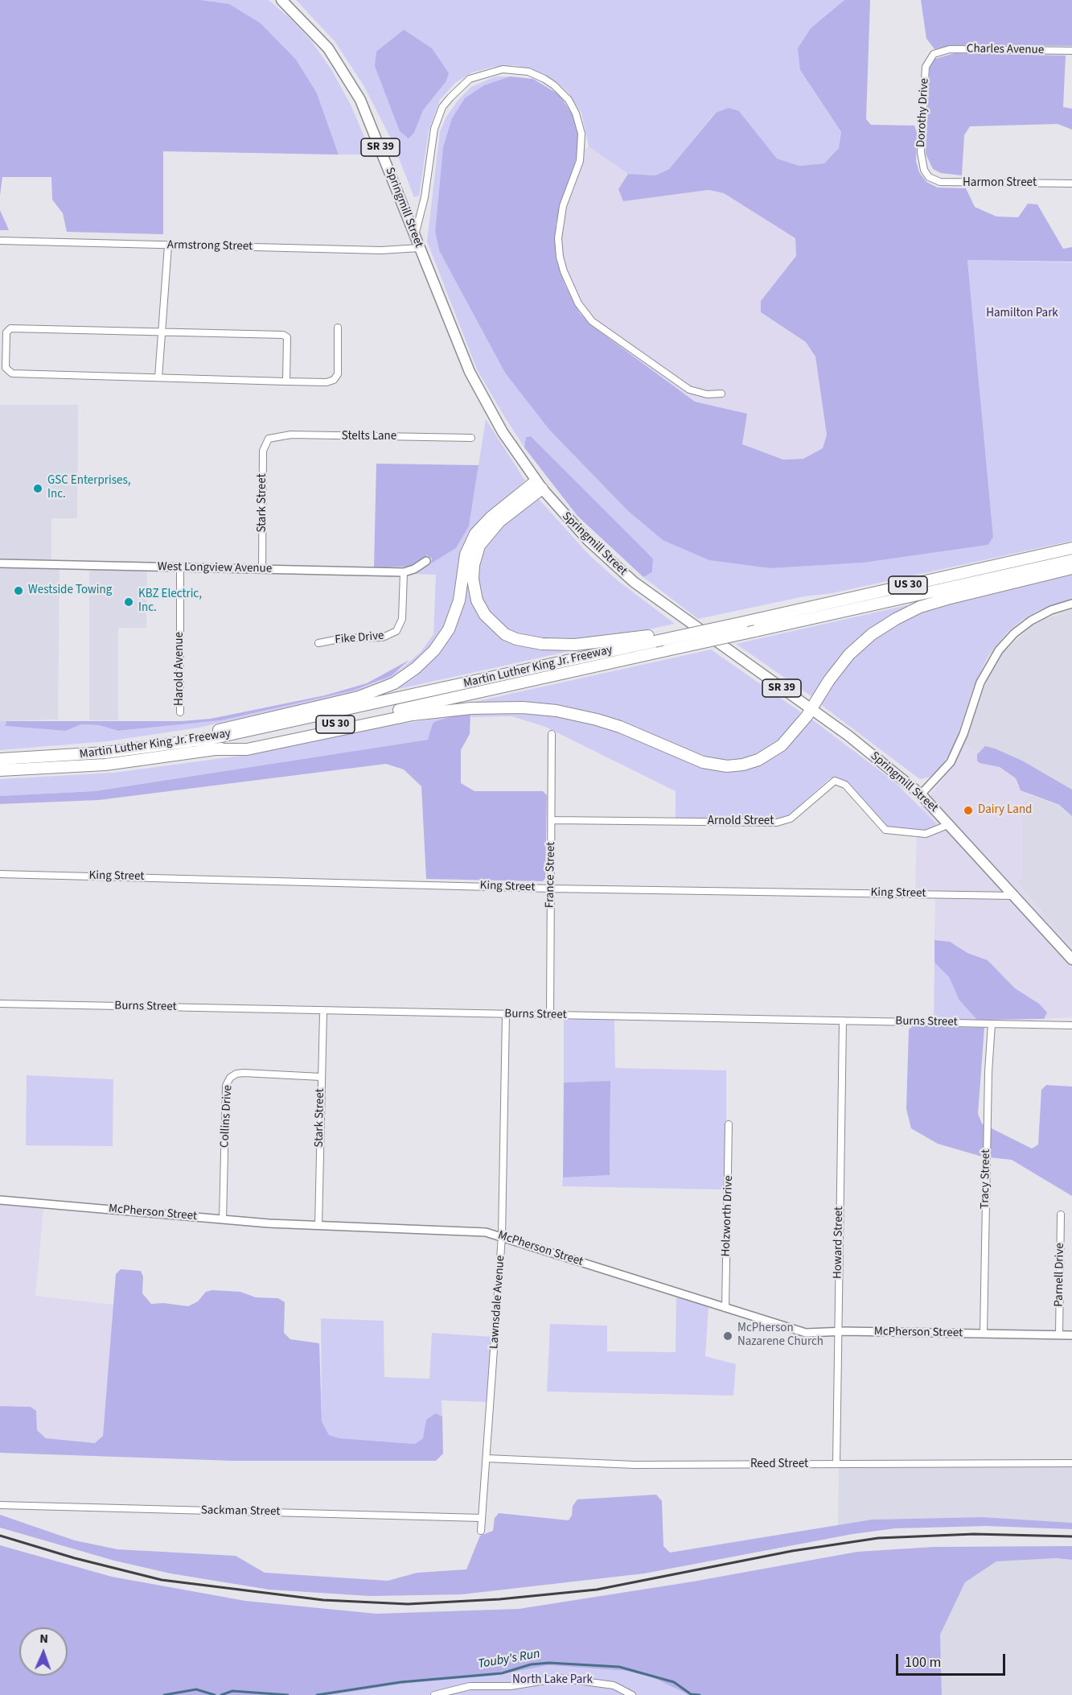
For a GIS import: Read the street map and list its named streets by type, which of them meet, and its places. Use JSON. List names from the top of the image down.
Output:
{
  "streets": {
    "highway": ["US 30", "Martin Luther King Jr. Freeway"],
    "main road": ["SR 39", "Springmill Street"],
    "street": [
      "Charles Avenue",
      "Dorothy Drive",
      "Harmon Street",
      "Armstrong Street",
      "Stelts Lane",
      "Stark Street",
      "West Longview Avenue",
      "Fike Drive",
      "Harold Avenue",
      "Arnold Street",
      "France Street",
      "King Street",
      "Burns Street",
      "Collins Drive",
      "Tracy Street",
      "McPherson Street",
      "Holzworth Drive",
      "Howard Street",
      "Parnell Drive",
      "Lawnsdale Avenue",
      "Reed Street",
      "Sackman Street"
    ]
  },
  "crossings": [
    ["Charles Avenue", "Dorothy Drive"],
    ["Dorothy Drive", "Harmon Street"],
    ["Springmill Street", "Armstrong Street"],
    ["Springmill Street", "Arnold Street"],
    ["Springmill Street", "King Street"],
    ["Stelts Lane", "Stark Street"],
    ["Stark Street", "West Longview Avenue"],
    ["Stark Street", "Burns Street"],
    ["Stark Street", "Collins Drive"],
    ["Stark Street", "McPherson Street"],
    ["West Longview Avenue", "Fike Drive"],
    ["West Longview Avenue", "Harold Avenue"],
    ["Arnold Street", "France Street"],
    ["France Street", "King Street"],
    ["France Street", "Burns Street"],
    ["Burns Street", "Tracy Street"],
    ["Burns Street", "Howard Street"],
    ["Burns Street", "Lawnsdale Avenue"],
    ["Collins Drive", "McPherson Street"],
    ["Tracy Street", "McPherson Street"],
    ["McPherson Street", "Holzworth Drive"],
    ["McPherson Street", "Howard Street"],
    ["McPherson Street", "Parnell Drive"],
    ["McPherson Street", "Lawnsdale Avenue"],
    ["Howard Street", "Reed Street"],
    ["Lawnsdale Avenue", "Reed Street"],
    ["Lawnsdale Avenue", "Sackman Street"]
  ],
  "water": ["Touby's Run"],
  "parks": ["Hamilton Park", "North Lake Park"],
  "places": [
    "GSC Enterprises, Inc.",
    "Westside Towing",
    "KBZ Electric, Inc.",
    "Dairy Land",
    "McPherson Nazarene Church"
  ],
  "scale_bar": "100 m",
  "north": "top"
}
